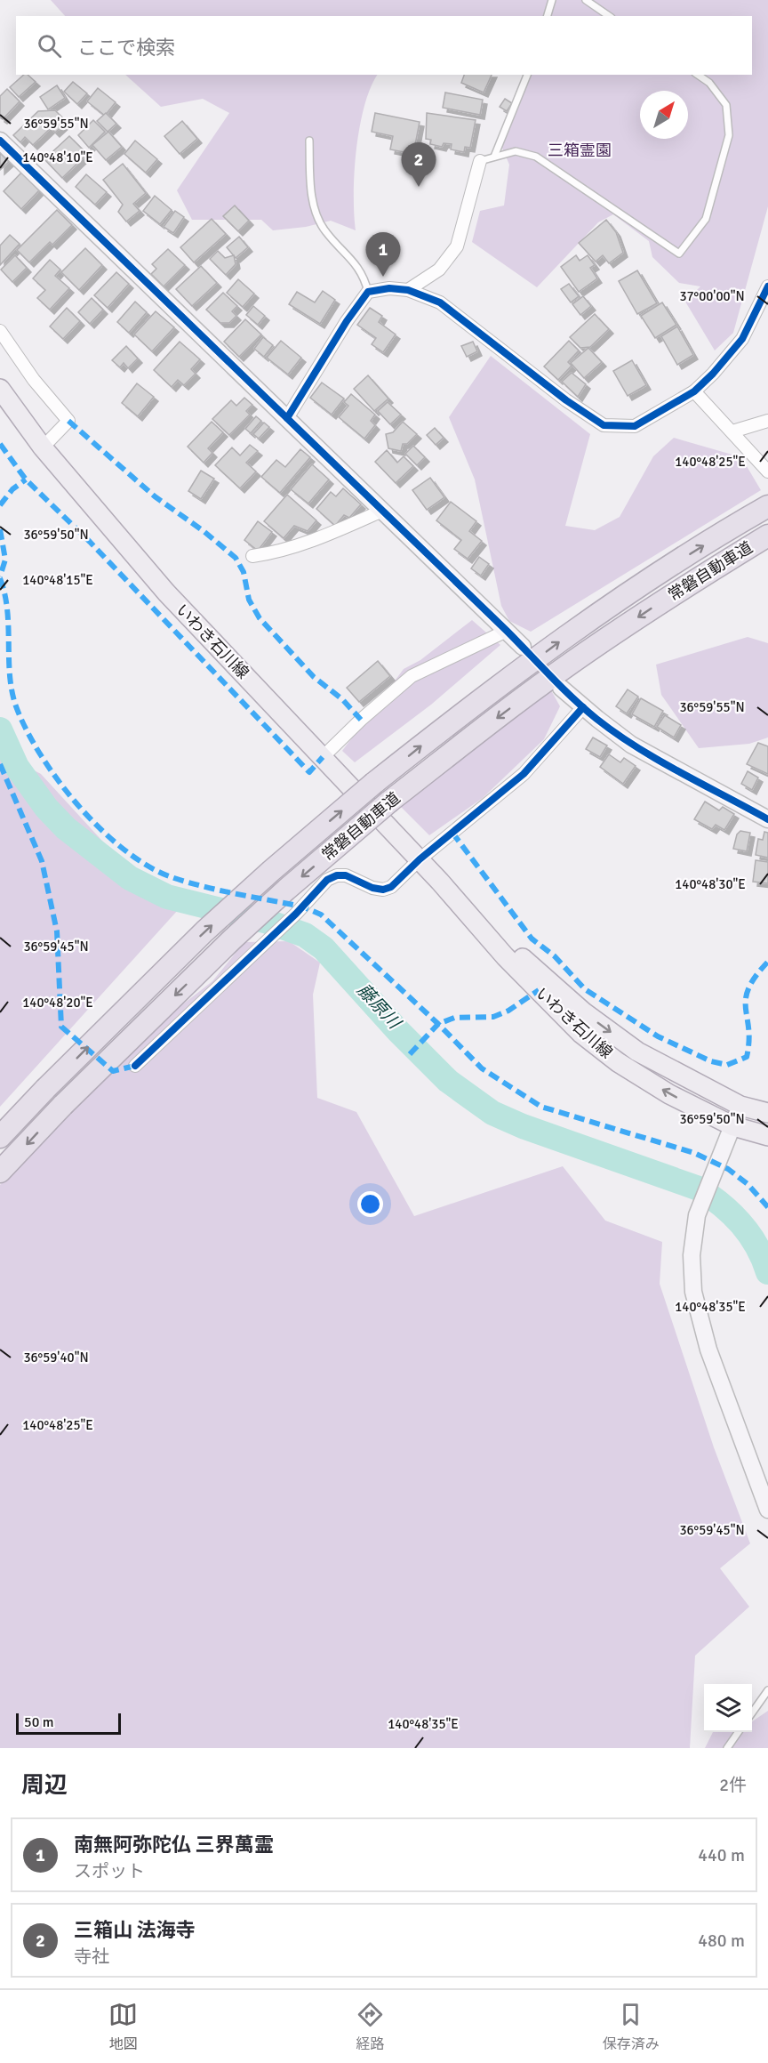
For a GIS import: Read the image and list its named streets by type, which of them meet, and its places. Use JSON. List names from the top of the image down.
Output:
{
  "streets": {
    "highway": ["常磐自動車道"],
    "main road": ["いわき石川線"]
  },
  "water": ["藤原川"],
  "parks": ["三箱霊園"],
  "scale_bar": "50 m",
  "north": "top right",
  "page": {
    "search": "ここで検索",
    "pins": ["2", "1"],
    "scale": "50 m",
    "heading": ["周辺", "2件"],
    "list": [
      {
        "mark": "1",
        "name": "南無阿弥陀仏 三界萬霊",
        "note": "スポット",
        "value": "440 m"
      },
      {
        "mark": "2",
        "name": "三箱山 法海寺",
        "note": "寺社",
        "value": "480 m"
      }
    ],
    "nav": ["地図", "経路", "保存済み"]
  },
  "coordinates": [
    "36°59'55\"N",
    "140°48'10\"E",
    "37°00'00\"N",
    "140°48'25\"E",
    "36°59'50\"N",
    "140°48'15\"E",
    "140°48'30\"E",
    "36°59'45\"N",
    "140°48'20\"E",
    "140°48'35\"E",
    "36°59'40\"N"
  ]
}
